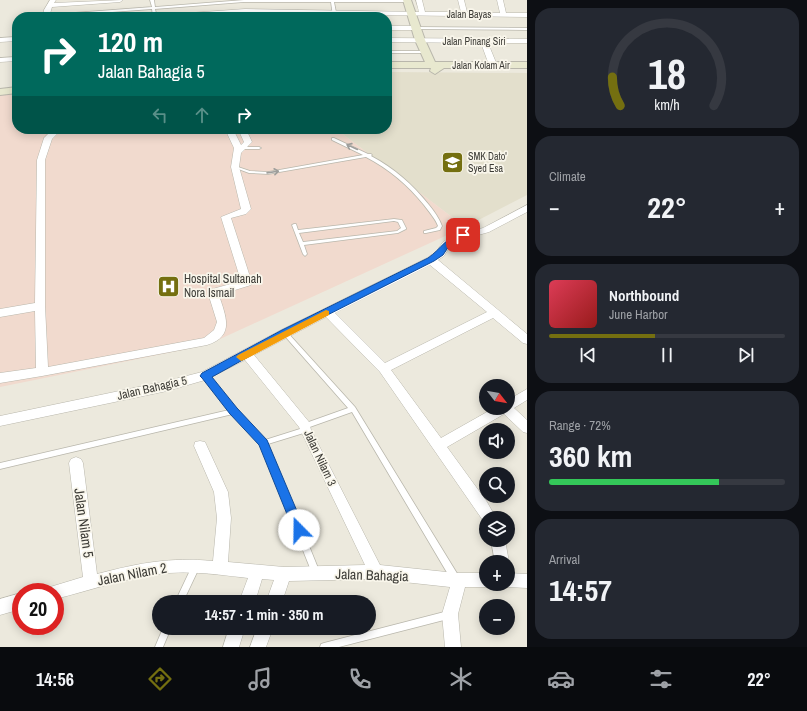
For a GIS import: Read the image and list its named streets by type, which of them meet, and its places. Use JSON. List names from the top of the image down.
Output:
{
  "streets": {
    "street": [
      "Jalan Bayas",
      "Jalan Pinang Siri",
      "Jalan Kolam Air",
      "Jalan Bahagia 5",
      "Jalan Nilam 3",
      "Jalan Nilam 5",
      "Jalan Nilam 2",
      "Jalan Bahagia"
    ]
  },
  "crossings": [
    ["Jalan Bahagia 5", "Jalan Nilam 3"],
    ["Jalan Nilam 3", "Jalan Bahagia"],
    ["Jalan Nilam 5", "Jalan Nilam 2"],
    ["Jalan Nilam 2", "Jalan Bahagia"]
  ],
  "places": {
    "school or university": ["SMK Dato' Syed Esa"],
    "hospital": ["Hospital Sultanah Nora Ismail"]
  },
  "north": "bottom right",
  "page": {
    "turn": ["120 m", "Jalan Bahagia 5"],
    "tile": [
      "Climate",
      ["Range · 72%", "360 km"],
      ["Arrival", "14:57"]
    ],
    "heat": ["−", "22°", "+"],
    "song": ["Northbound", "June Harbor"],
    "map_buttons": ["+", "−"],
    "limit": "20",
    "trip": "14:57 · 1 min · 350 m",
    "tabs": ["14:56", "22°"],
    "gauge": ["18", "km/h"]
  }
}
